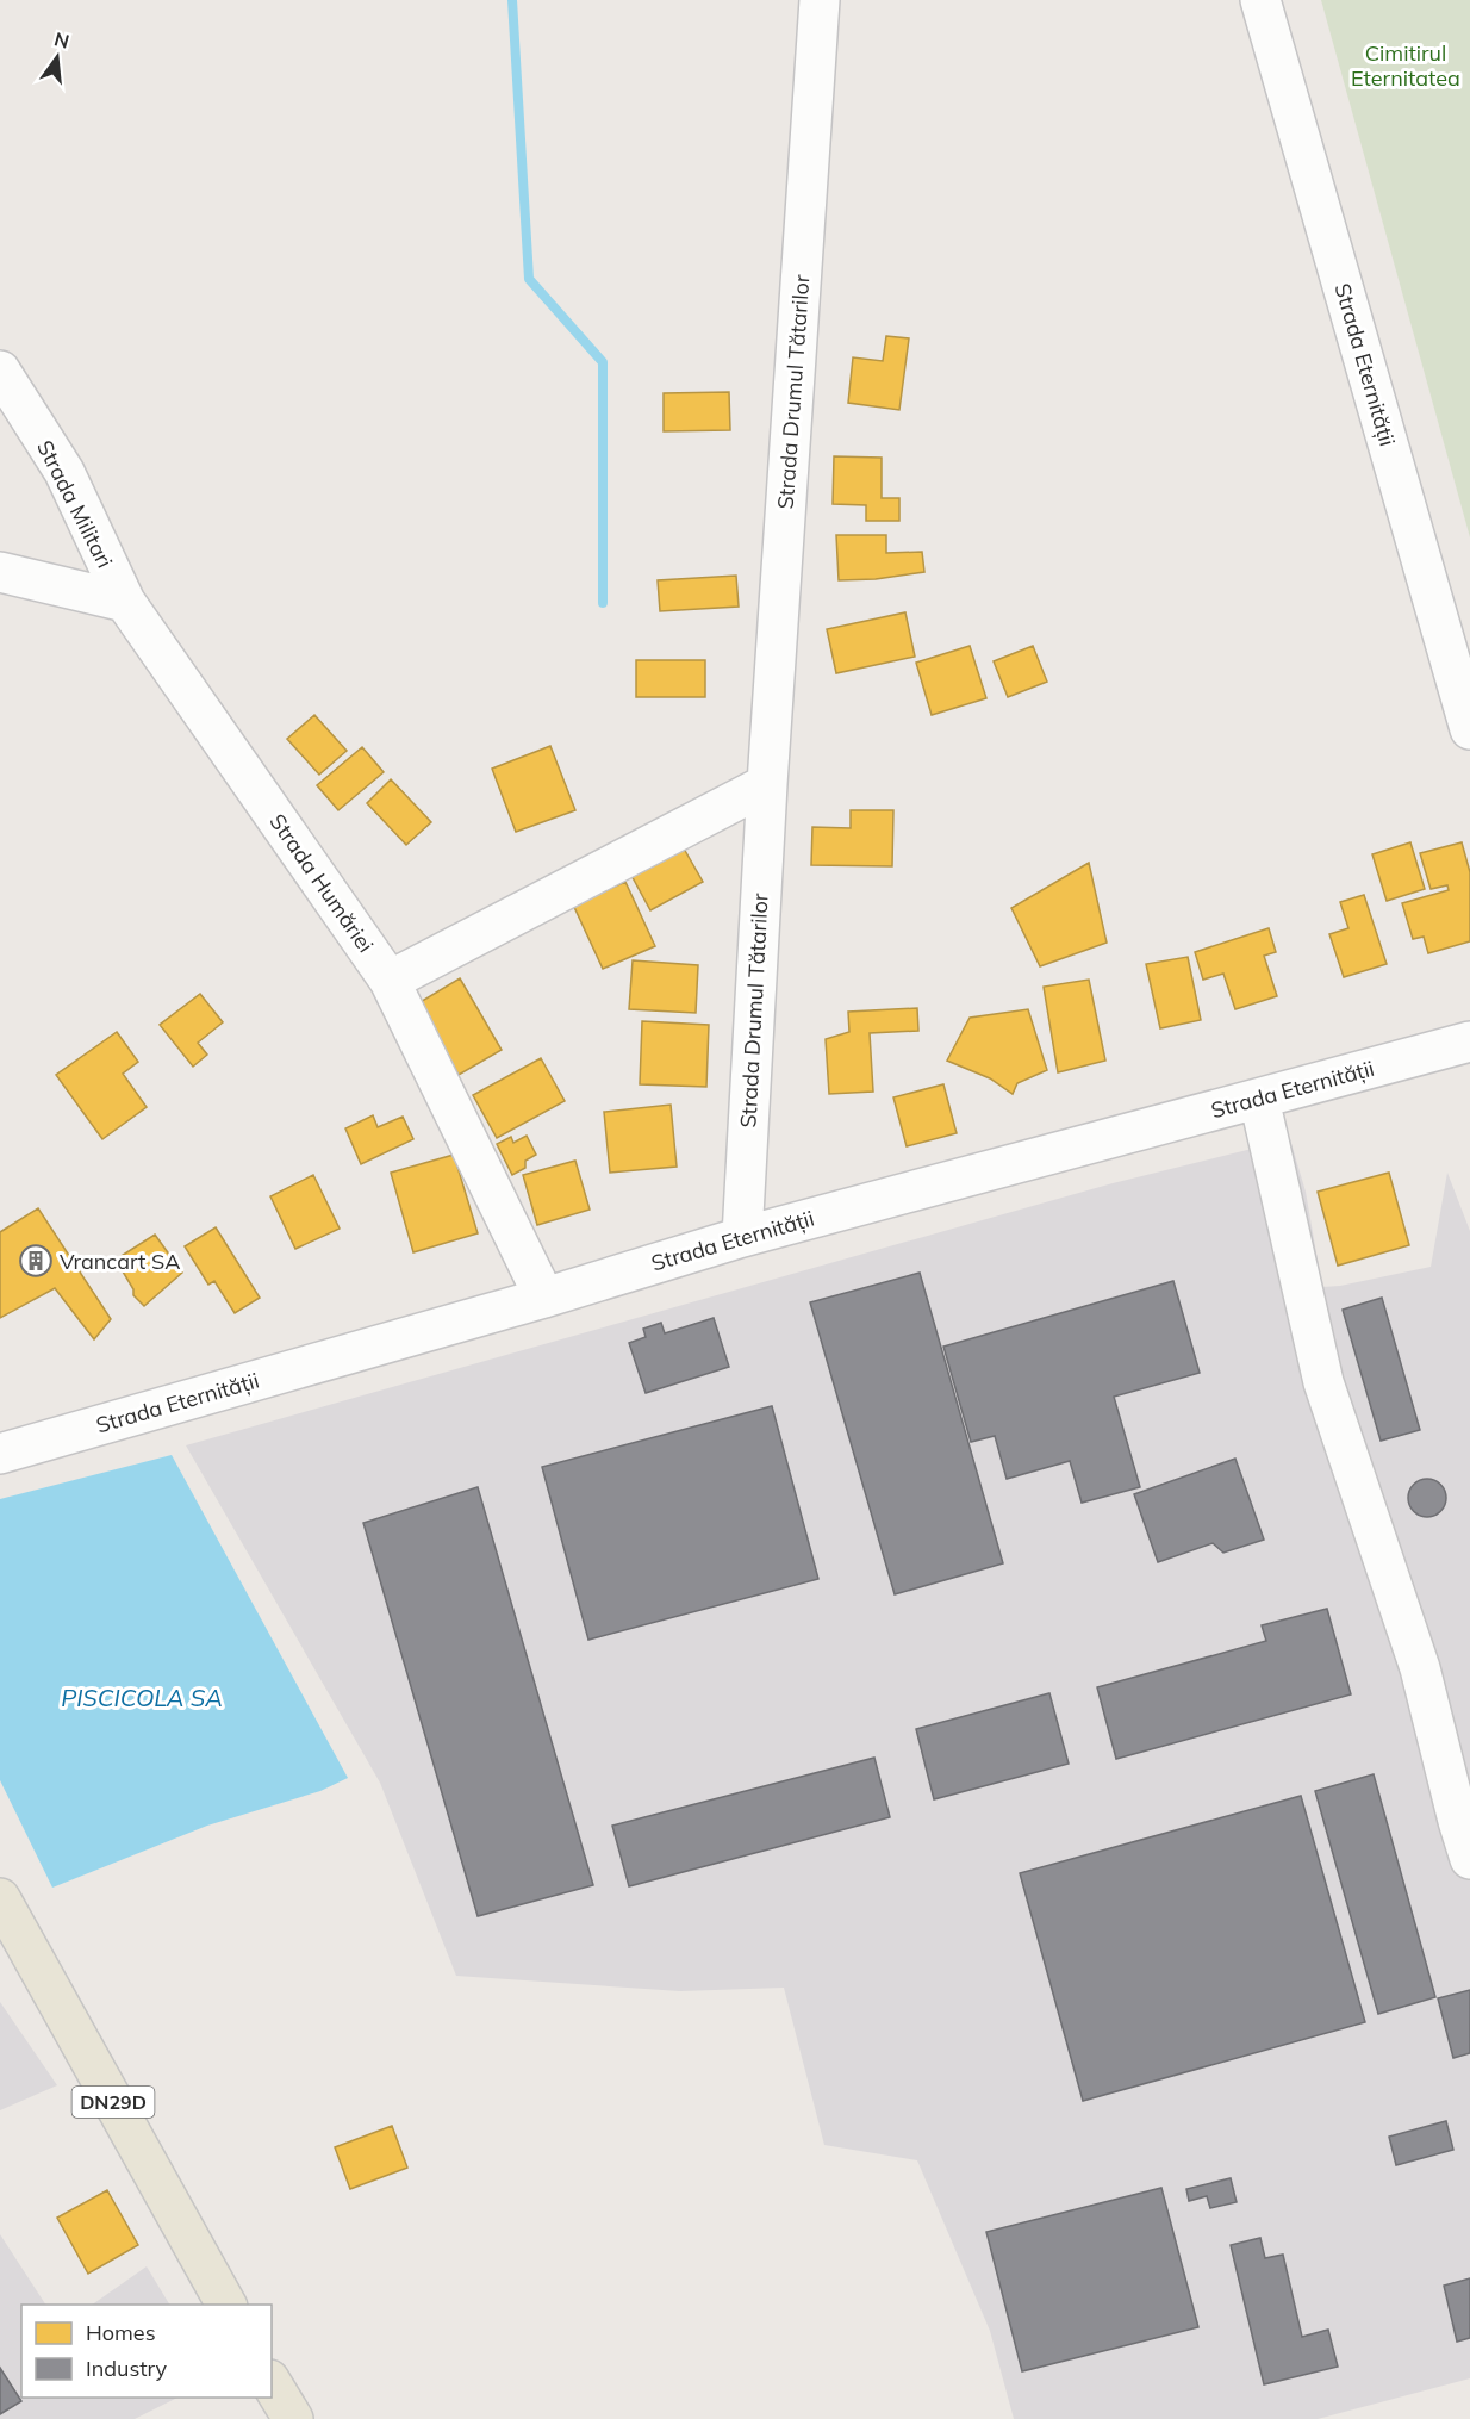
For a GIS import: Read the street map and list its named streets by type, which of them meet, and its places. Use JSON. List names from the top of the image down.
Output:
{
  "streets": {
    "main road": ["DN29D"],
    "street": [
      "Strada Eternității",
      "Strada Drumul Tătarilor",
      "Strada Militari",
      "Strada Humăriei"
    ]
  },
  "crossings": [
    ["Strada Eternității", "Strada Drumul Tătarilor"],
    ["Strada Eternității", "Strada Humăriei"],
    ["Strada Militari", "Strada Humăriei"]
  ],
  "water": ["PISCICOLA SA"],
  "parks": ["Cimitirul Eternitatea"],
  "places": {
    "building": ["Vrancart SA"]
  },
  "legend": ["Homes", "Industry"],
  "north": "top"
}
